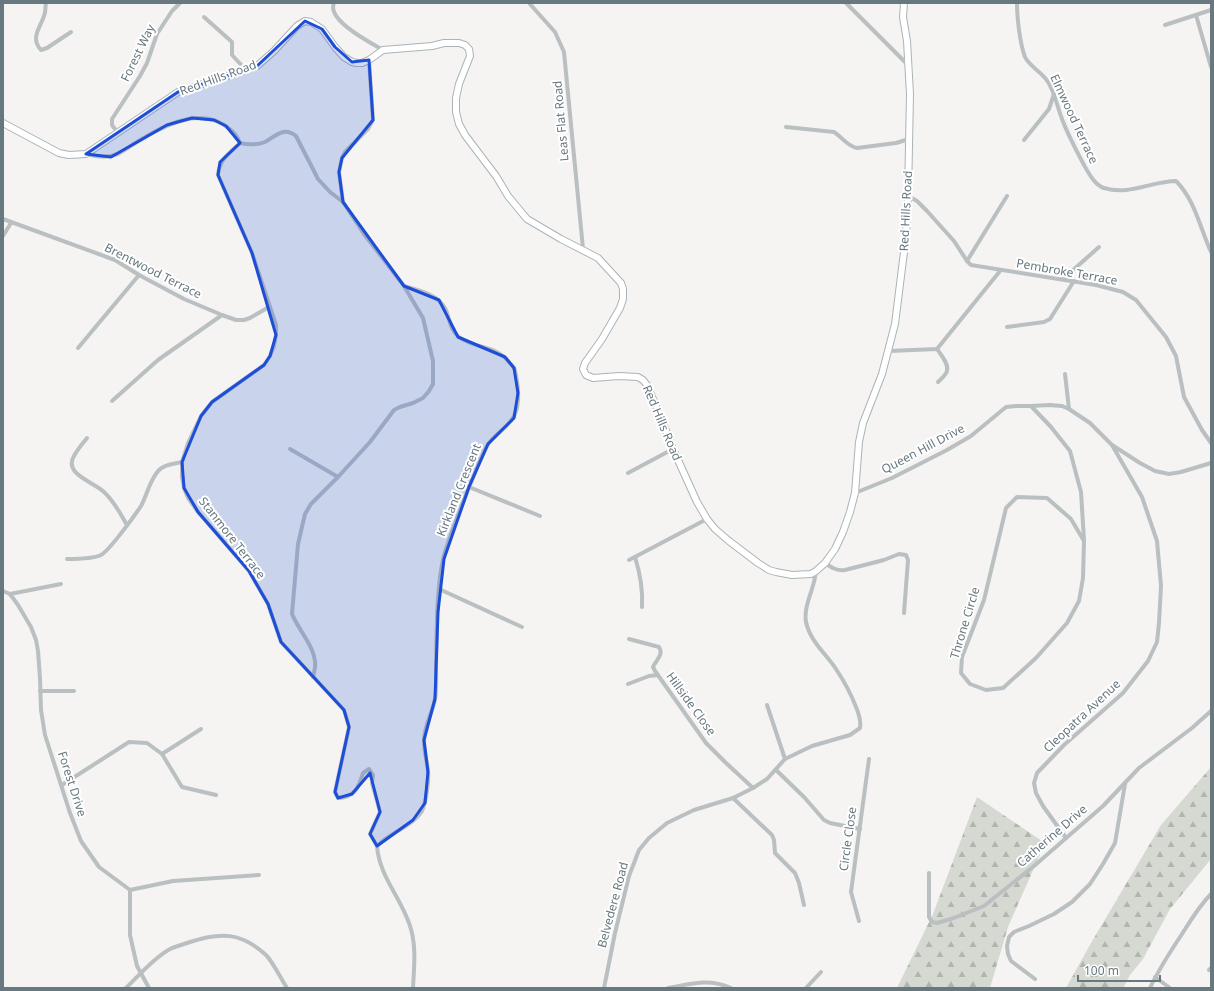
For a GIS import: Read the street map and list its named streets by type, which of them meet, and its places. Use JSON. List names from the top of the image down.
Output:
{
  "streets": {
    "main road": ["Red Hills Road"],
    "street": [
      "Forest Way",
      "Elmwood Terrace",
      "Leas Flat Road",
      "Brentwood Terrace",
      "Pembroke Terrace",
      "Queen Hill Drive",
      "Kirkland Crescent",
      "Stanmore Terrace",
      "Throne Circle",
      "Hillside Close",
      "Cleopatra Avenue",
      "Forest Drive",
      "Catherine Drive",
      "Circle Close",
      "Belvedere Road"
    ]
  },
  "crossings": [
    ["Forest Way", "Red Hills Road"],
    ["Red Hills Road", "Leas Flat Road"],
    ["Red Hills Road", "Queen Hill Drive"],
    ["Red Hills Road", "Belvedere Road"],
    ["Brentwood Terrace", "Stanmore Terrace"],
    ["Queen Hill Drive", "Throne Circle"],
    ["Queen Hill Drive", "Cleopatra Avenue"],
    ["Kirkland Crescent", "Stanmore Terrace"],
    ["Hillside Close", "Belvedere Road"],
    ["Cleopatra Avenue", "Catherine Drive"]
  ],
  "scale_bar": "100 m"
}
